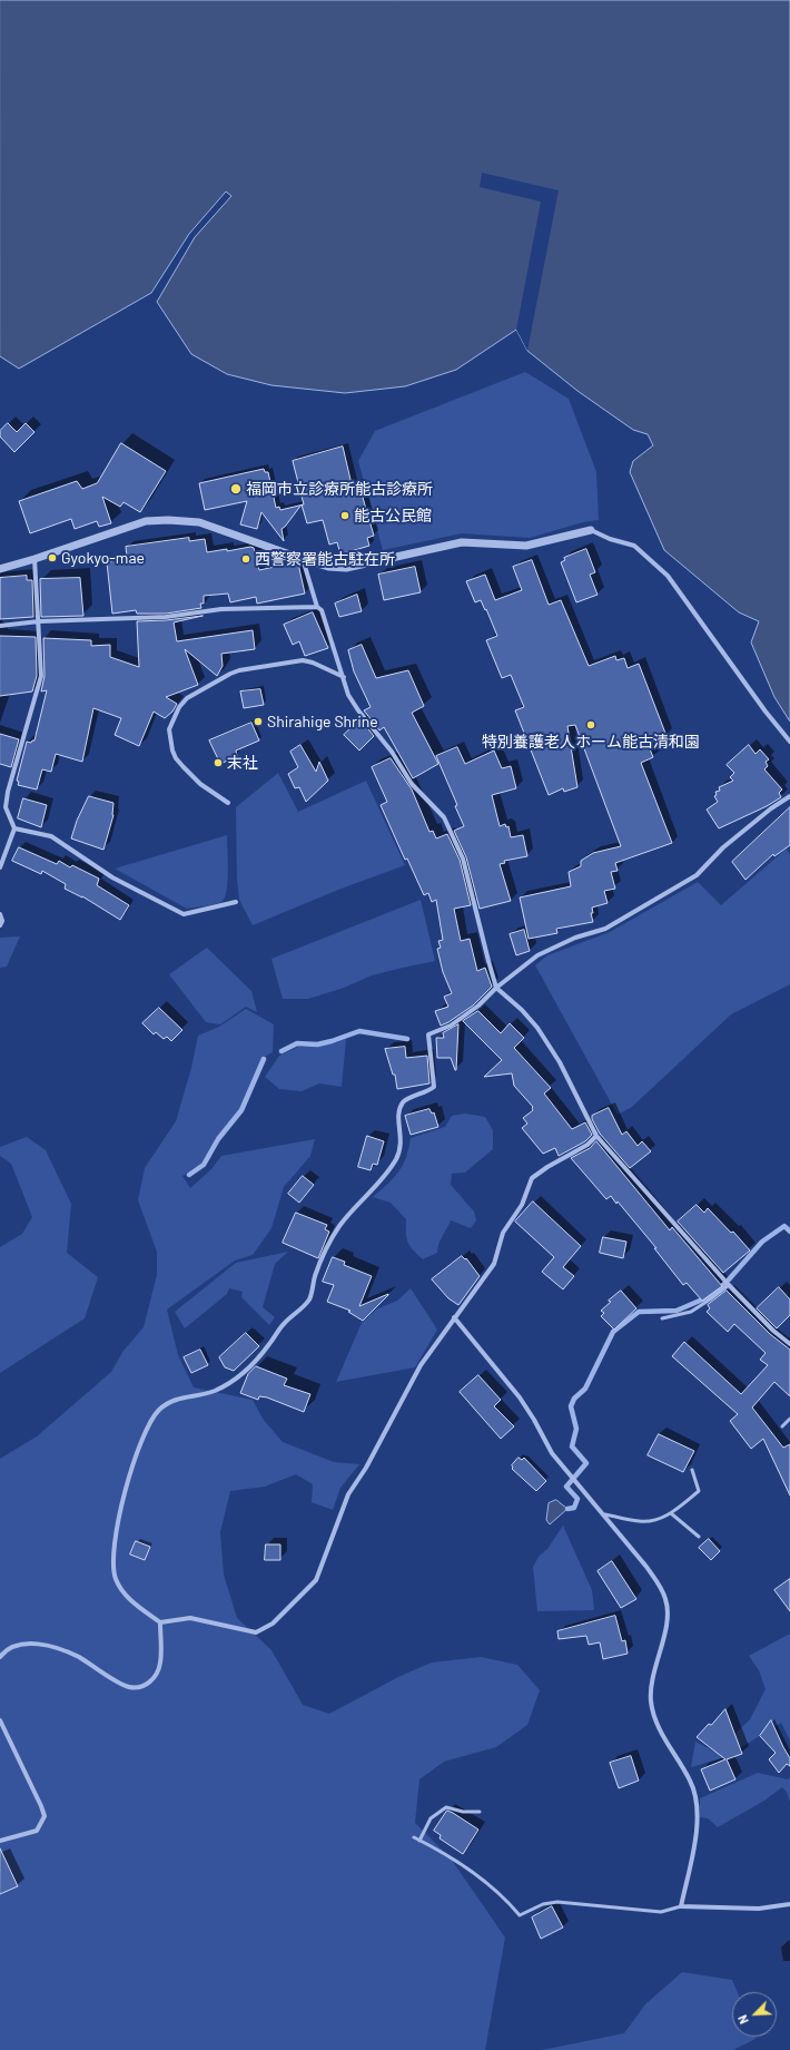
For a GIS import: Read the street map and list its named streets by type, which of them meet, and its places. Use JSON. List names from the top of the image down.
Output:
{
  "places": [
    "福岡市立診療所能古診療所",
    "能古公民館",
    "Gyokyo-mae",
    "西警察署能古駐在所",
    "Shirahige Shrine",
    "特別養護老人ホーム能古清和園",
    "末社"
  ],
  "north": "bottom left"
}
